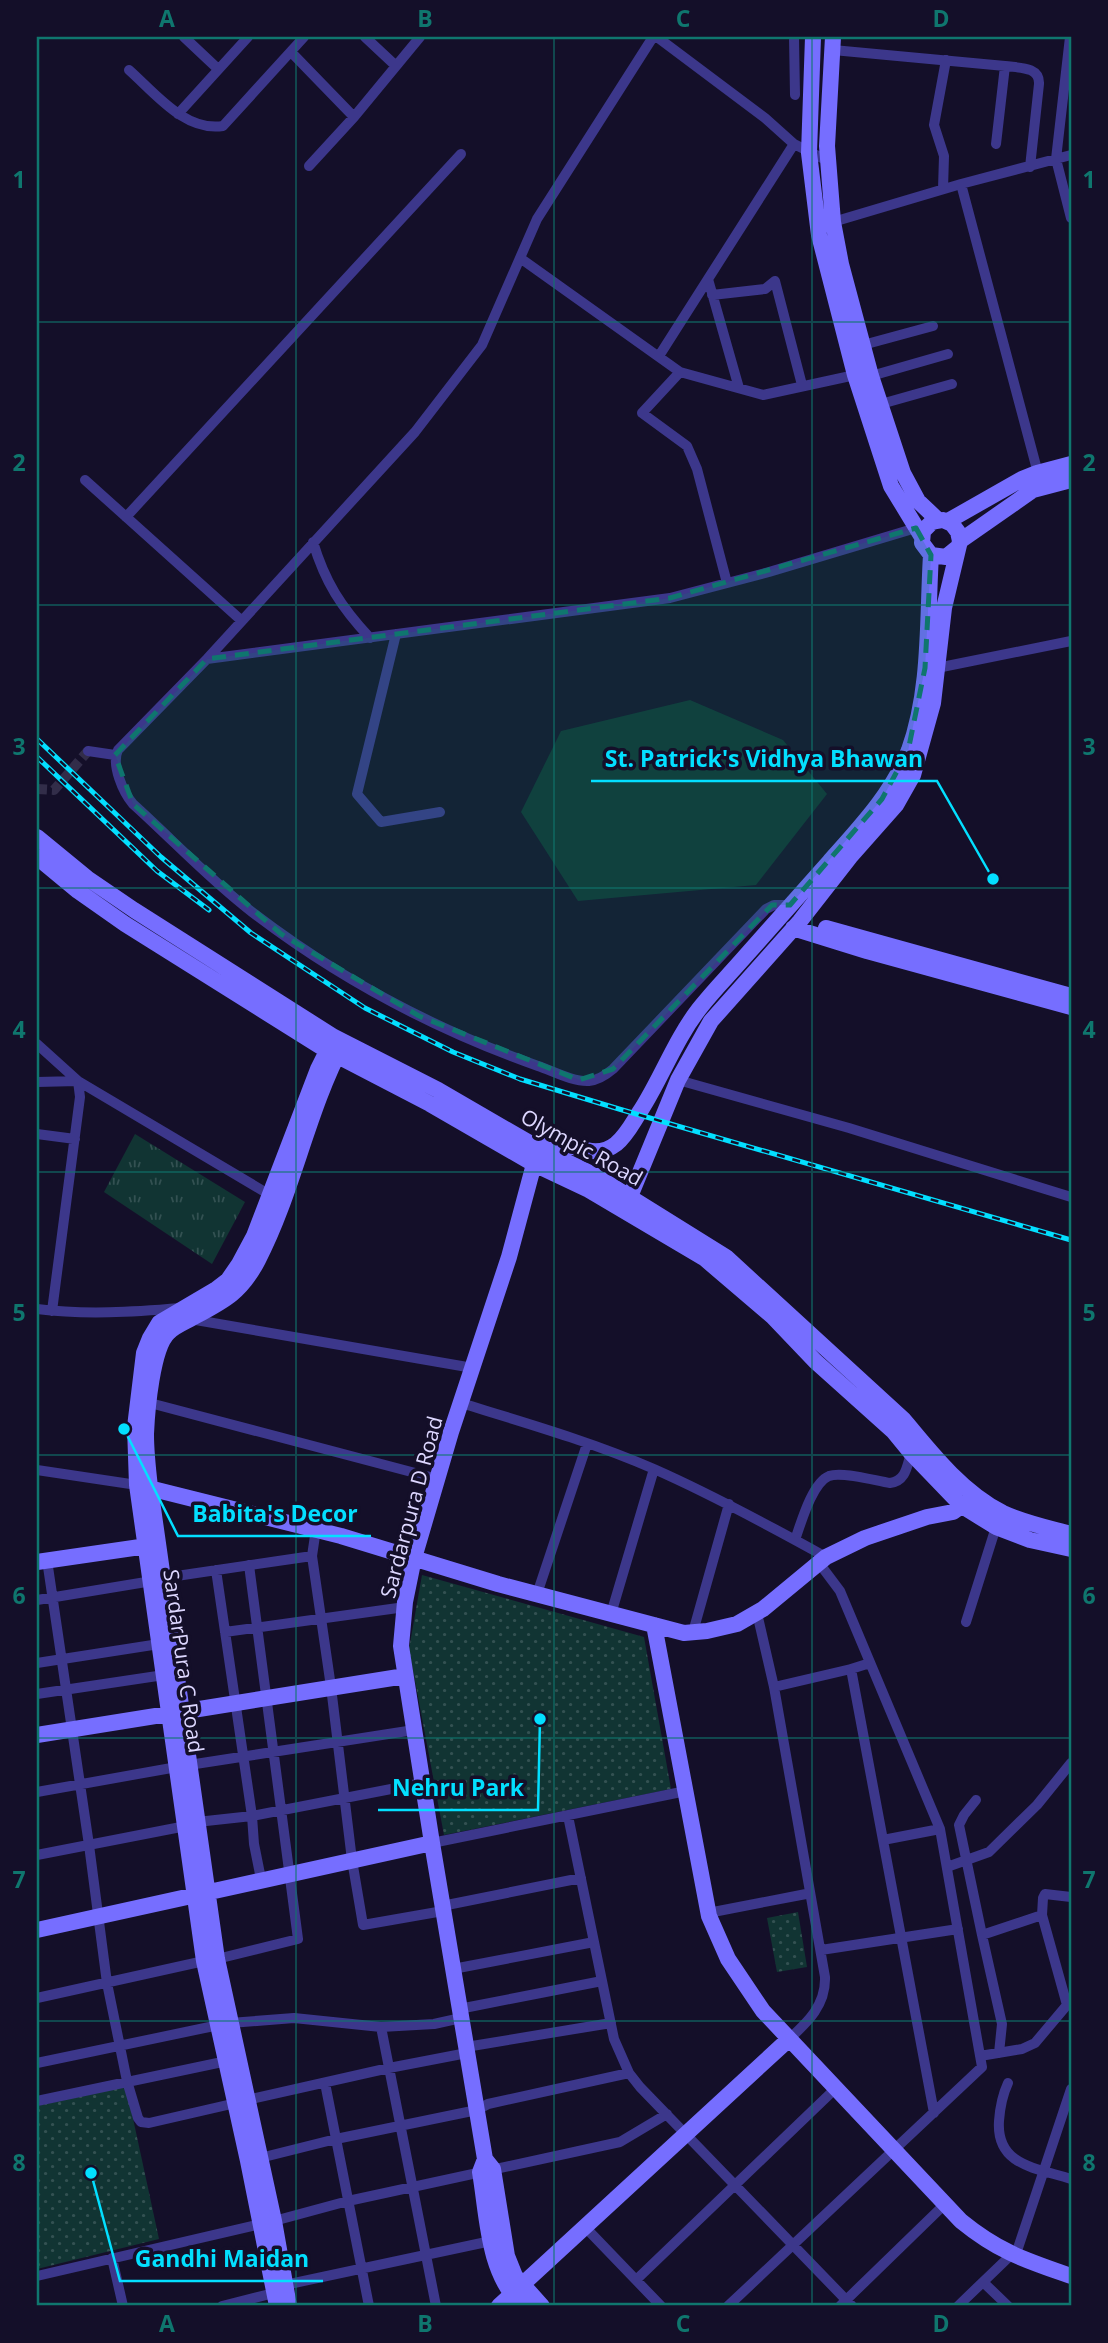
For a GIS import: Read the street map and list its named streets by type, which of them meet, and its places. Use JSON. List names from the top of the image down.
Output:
{
  "streets": {
    "street": ["Olympic Road", "Sardarpura D Road", "SardarPura C Road"]
  },
  "crossings": [
    ["Olympic Road", "Sardarpura D Road"],
    ["Olympic Road", "SardarPura C Road"]
  ],
  "places": [
    "St. Patrick's Vidhya Bhawan",
    "Babita's Decor",
    "Nehru Park",
    "Gandhi Maidan"
  ],
  "grid": {
    "columns": [
      "A",
      "B",
      "C",
      "D"
    ],
    "rows": [
      "1",
      "2",
      "3",
      "4",
      "5",
      "6",
      "7",
      "8"
    ]
  }
}
